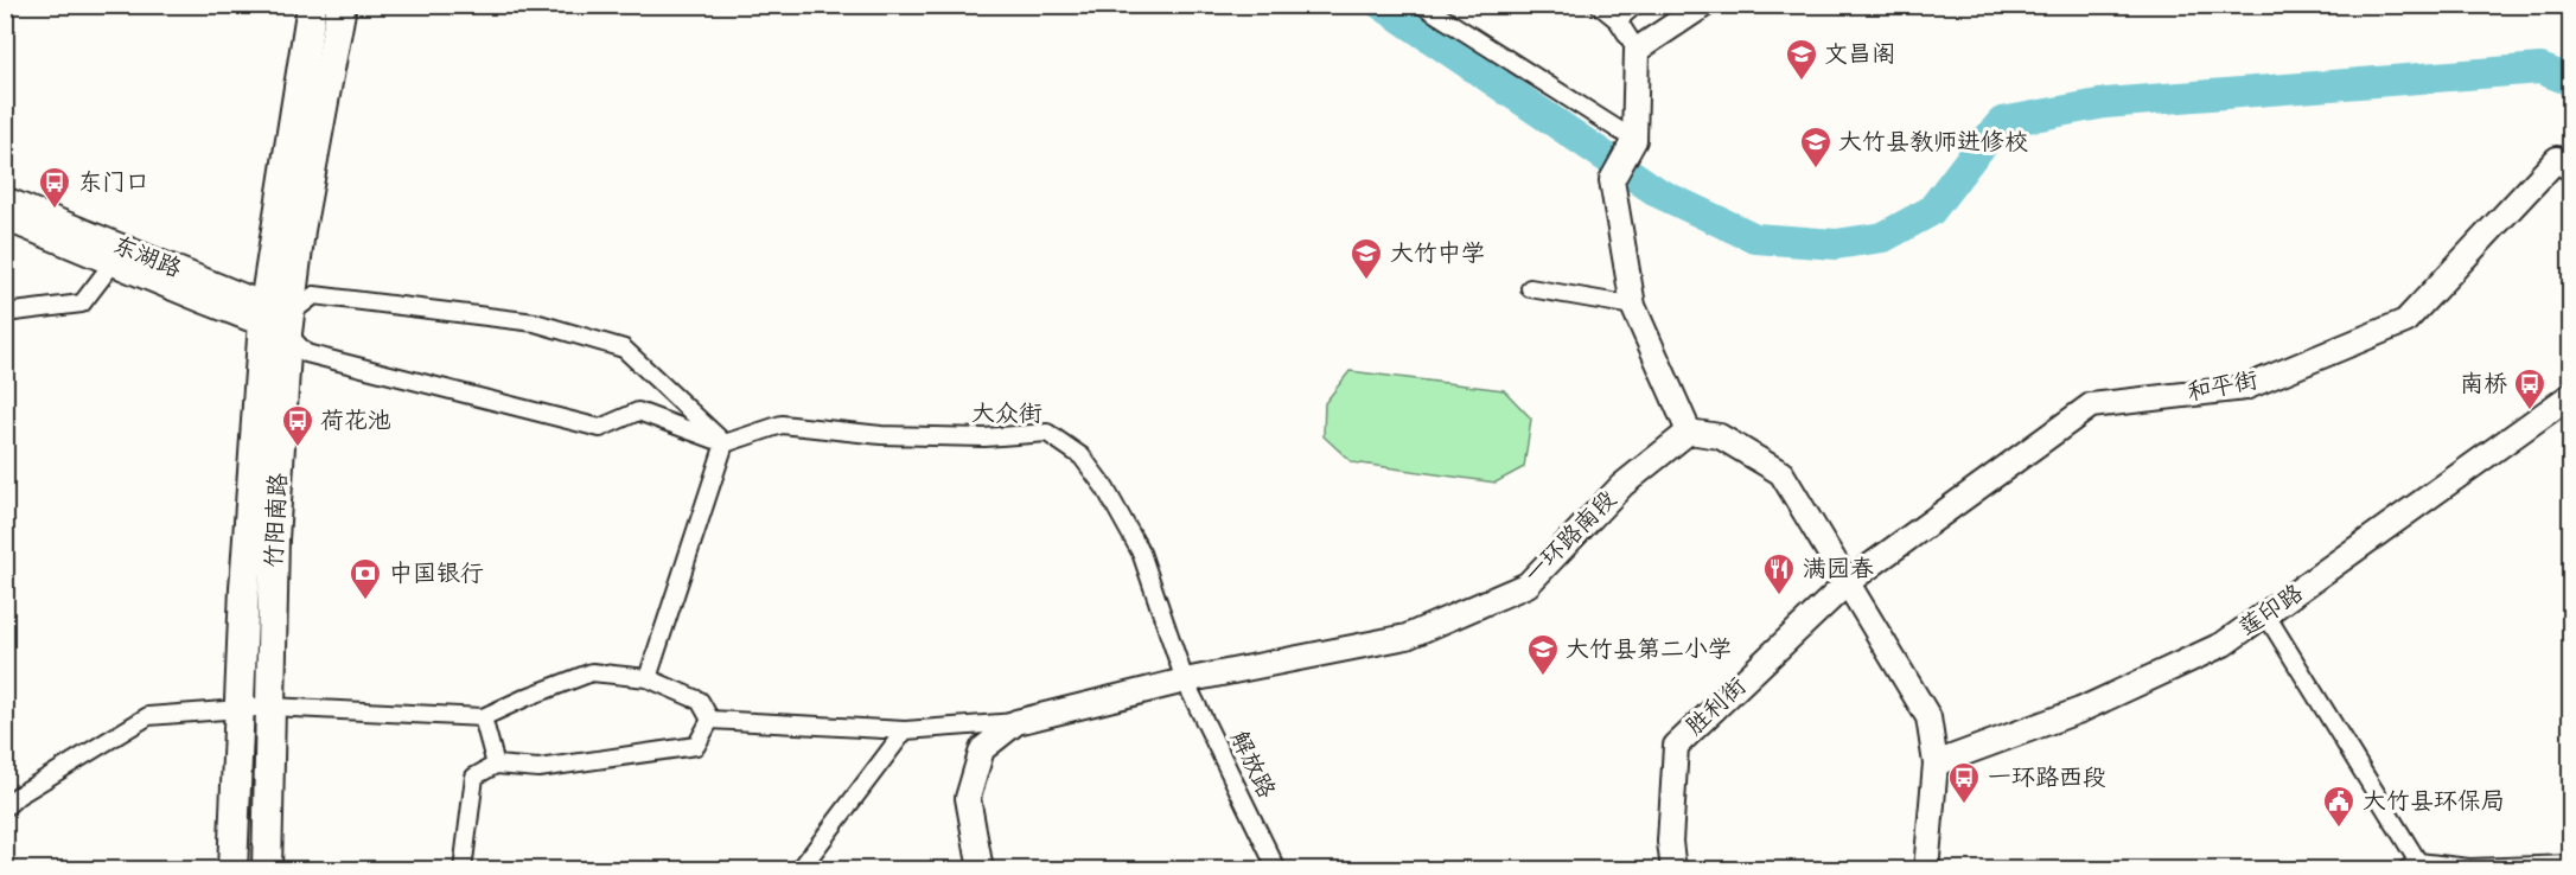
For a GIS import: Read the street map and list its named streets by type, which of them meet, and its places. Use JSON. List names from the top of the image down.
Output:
{
  "streets": {
    "highway": ["竹阳南路"],
    "street": [
      "东湖路",
      "和平街",
      "大众街",
      "一环路南段",
      "莲印路",
      "胜利街",
      "解放路"
    ]
  },
  "crossings": [
    ["东湖路", "竹阳南路"],
    ["和平街", "胜利街"],
    ["大众街", "一环路南段"],
    ["大众街", "解放路"],
    ["一环路南段", "解放路"]
  ],
  "places": {
    "school or university": [
      "文昌阁",
      "大竹县教师进修校",
      "大竹中学",
      "大竹县第二小学"
    ],
    "bus stop": [
      "东门口",
      "南桥",
      "荷花池",
      "一环路西段"
    ],
    "restaurant": ["满园春"],
    "bank": ["中国银行"],
    "public building": ["大竹县环保局"]
  }
}
